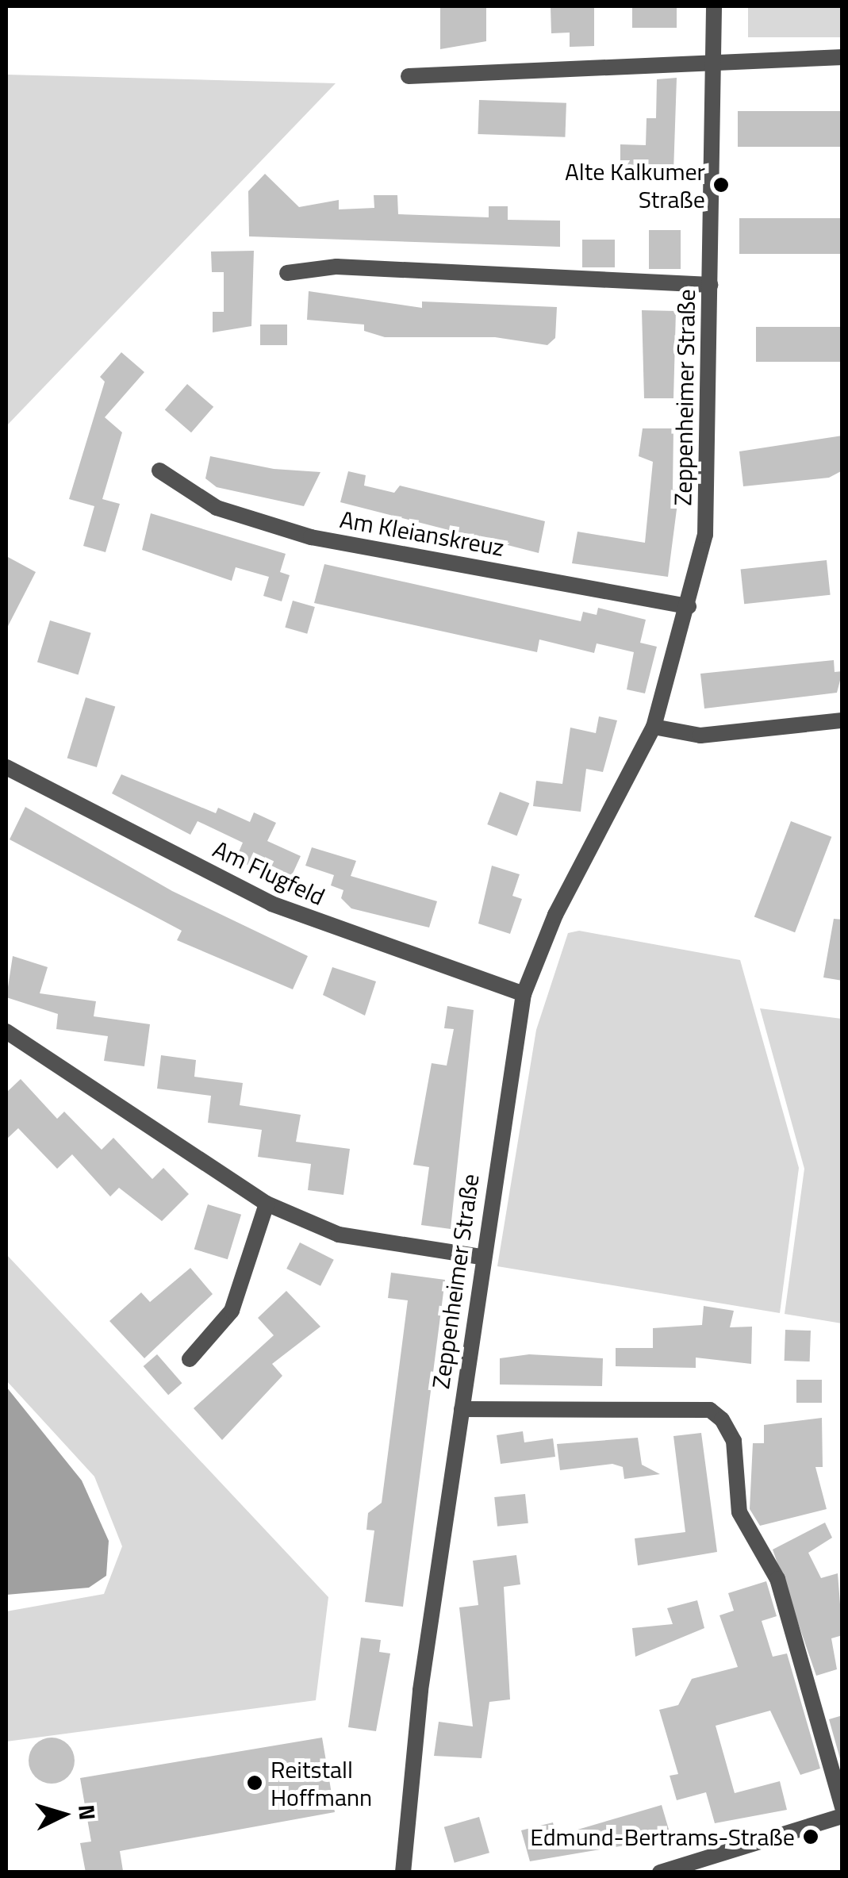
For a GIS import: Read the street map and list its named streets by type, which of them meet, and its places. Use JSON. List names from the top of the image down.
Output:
{
  "streets": {
    "street": ["Zeppenheimer Straße", "Am Kleianskreuz", "Am Flugfeld"]
  },
  "crossings": [
    ["Zeppenheimer Straße", "Am Kleianskreuz"],
    ["Zeppenheimer Straße", "Am Flugfeld"]
  ],
  "places": ["Alte Kalkumer Straße", "Reitstall Hoffmann", "Edmund-Bertrams-Straße"],
  "north": "right"
}
